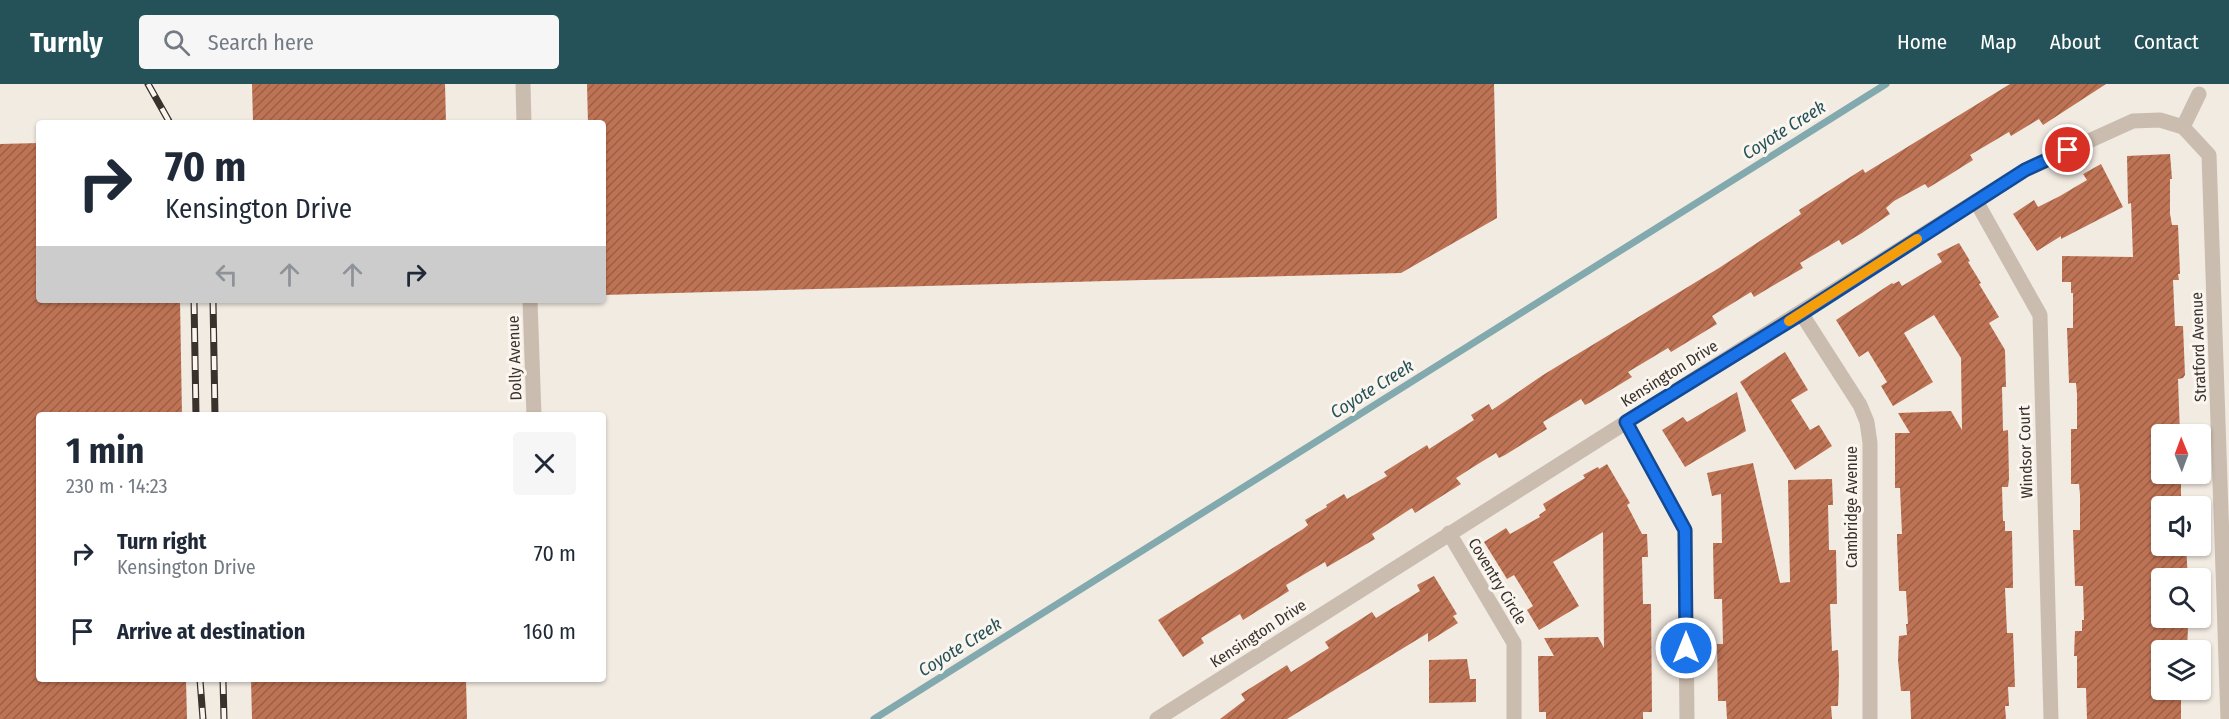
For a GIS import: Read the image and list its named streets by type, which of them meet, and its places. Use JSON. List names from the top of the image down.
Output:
{
  "streets": {
    "street": [
      "Stratford Avenue",
      "Dolly Avenue",
      "Kensington Drive",
      "Windsor Court",
      "Cambridge Avenue",
      "Coventry Circle"
    ]
  },
  "crossings": [
    ["Stratford Avenue", "Kensington Drive"],
    ["Kensington Drive", "Windsor Court"],
    ["Kensington Drive", "Cambridge Avenue"],
    ["Kensington Drive", "Coventry Circle"]
  ],
  "water": ["Coyote Creek"],
  "north": "top",
  "page": {
    "header": "Turnly",
    "search": "Search here",
    "nav": [
      "Home",
      "Map",
      "About",
      "Contact"
    ],
    "turn": ["70 m", "Kensington Drive"],
    "heading": ["1 min", "230 m · 14:23"],
    "list": [
      {
        "name": "Turn right",
        "note": "Kensington Drive",
        "value": "70 m"
      },
      {
        "name": "Arrive at destination",
        "value": "160 m"
      }
    ]
  }
}
